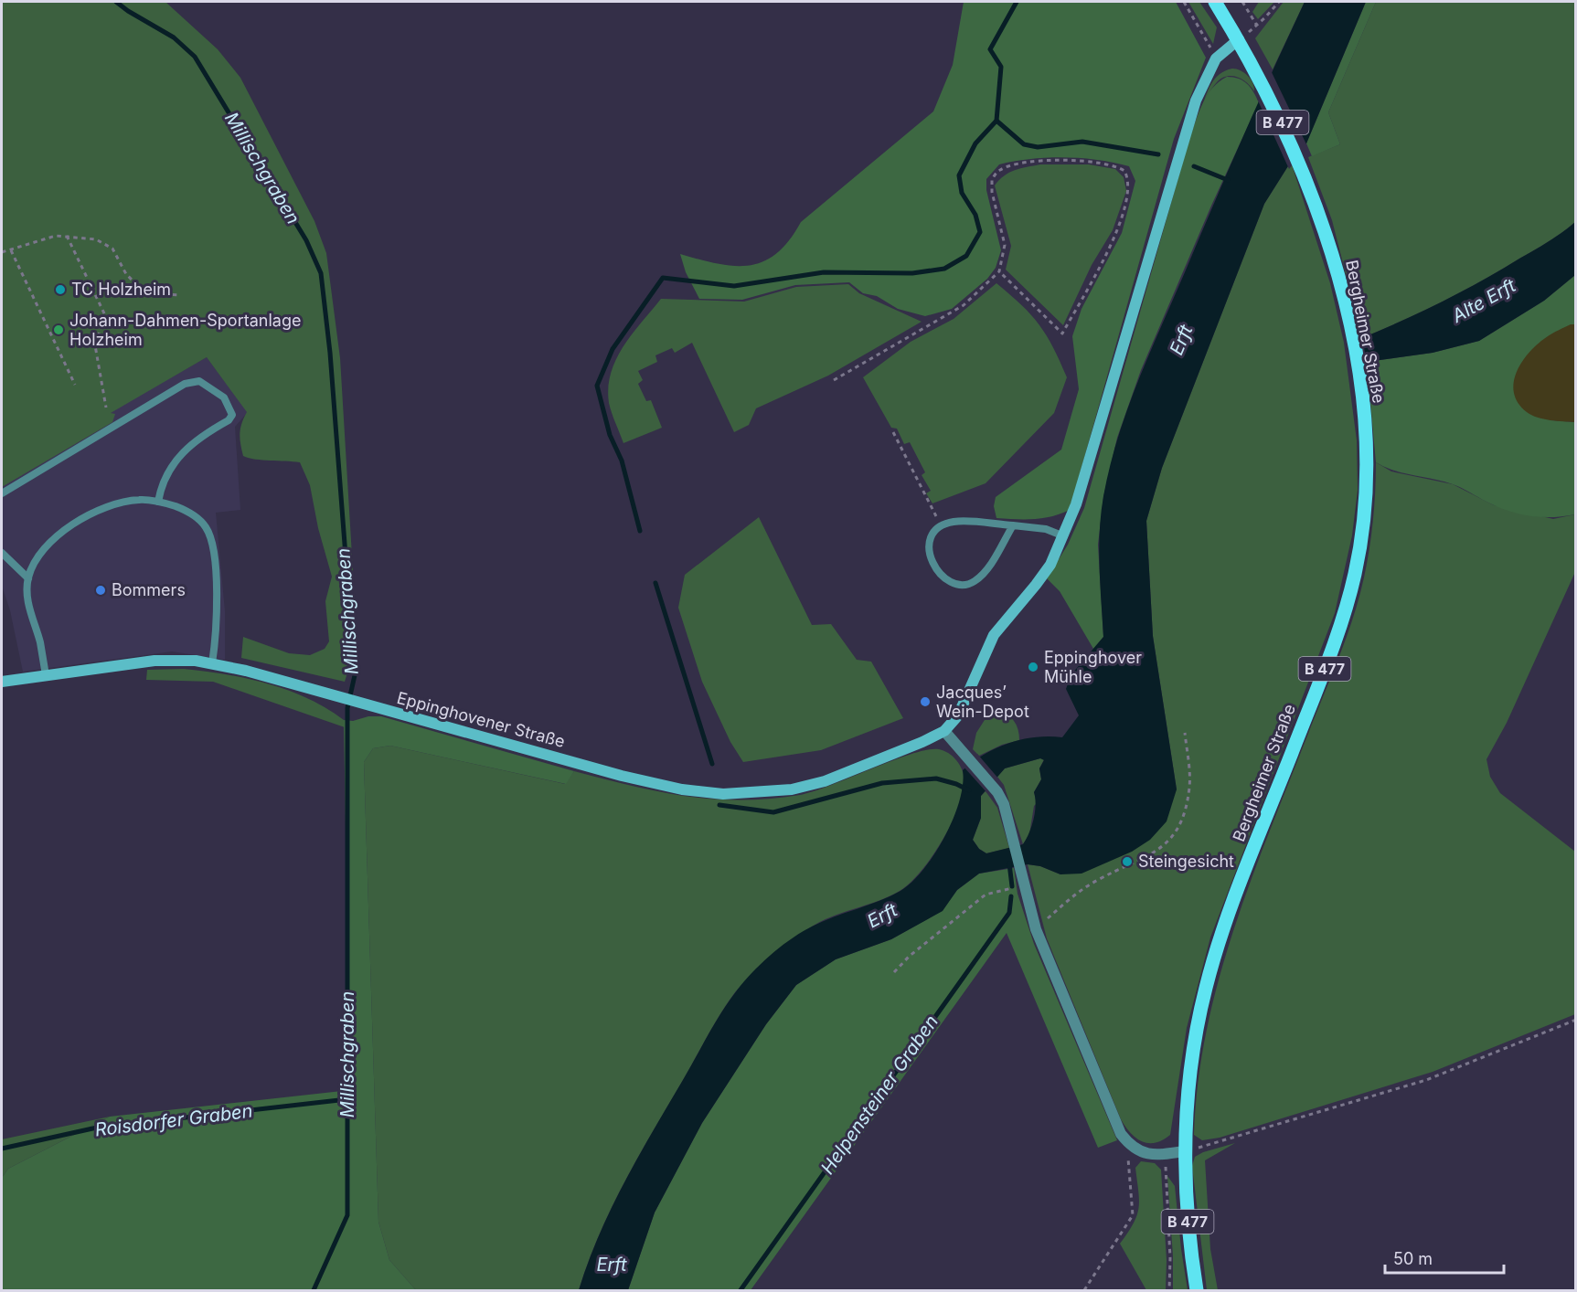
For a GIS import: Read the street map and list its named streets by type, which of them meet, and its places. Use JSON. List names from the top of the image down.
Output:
{
  "streets": {
    "main road": ["B 477", "Bergheimer Straße", "Eppinghovener Straße"]
  },
  "water": [
    "Millischgraben",
    "Alte Erft",
    "Erft",
    "Helpensteiner Graben",
    "Roisdorfer Graben"
  ],
  "places": [
    "TC Holzheim",
    "Johann-Dahmen-Sportanlage Holzheim",
    "Bommers",
    "Eppinghover Mühle",
    "Jacques’ Wein-Depot",
    "Steingesicht"
  ],
  "scale_bar": "50 m"
}
